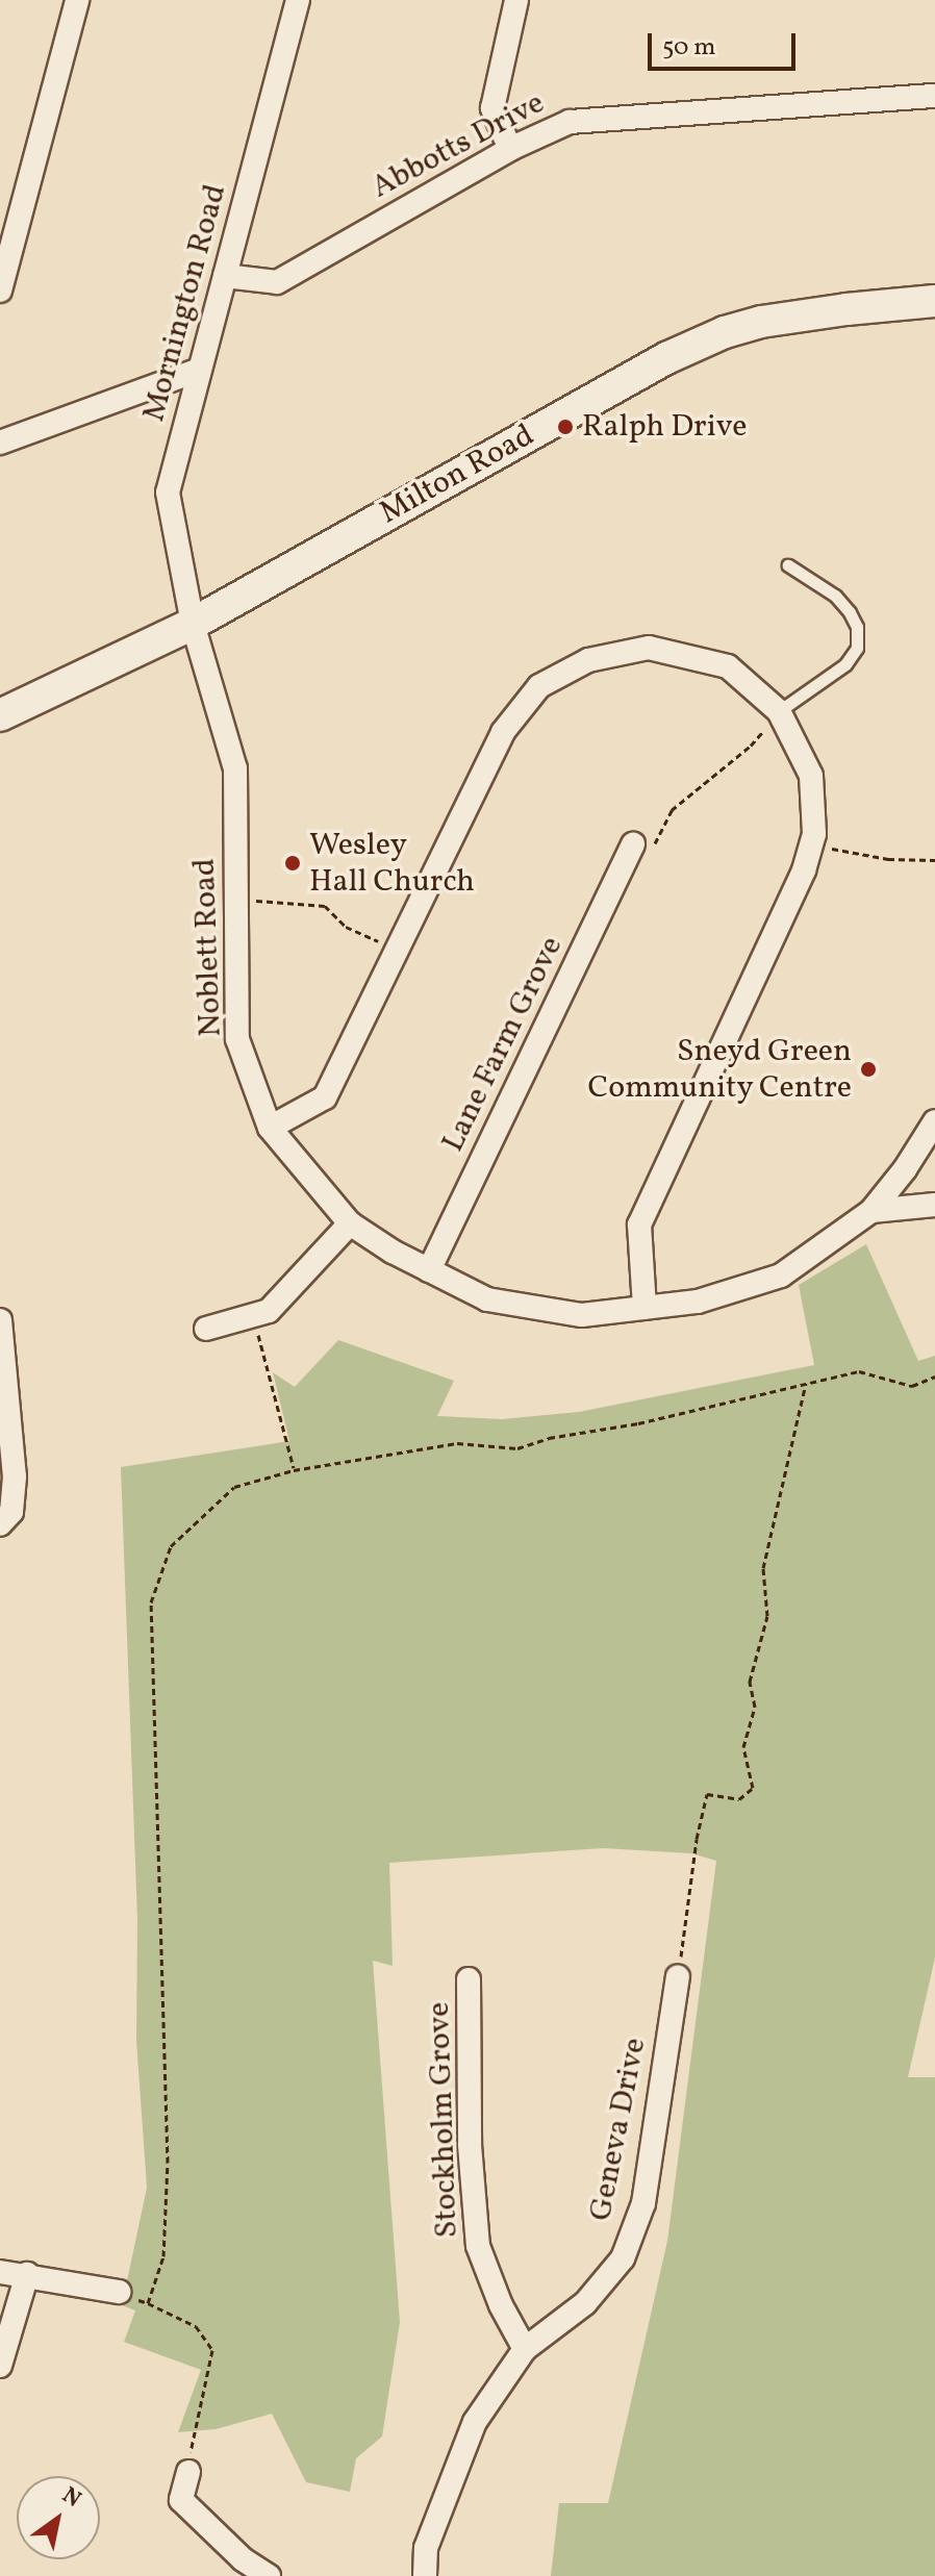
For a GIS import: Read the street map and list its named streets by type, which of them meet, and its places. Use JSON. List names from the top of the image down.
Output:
{
  "streets": {
    "street": [
      "Abbotts Drive",
      "Mornington Road",
      "Milton Road",
      "Noblett Road",
      "Lane Farm Grove",
      "Stockholm Grove",
      "Geneva Drive"
    ]
  },
  "crossings": [
    ["Abbotts Drive", "Mornington Road"],
    ["Mornington Road", "Milton Road"],
    ["Mornington Road", "Noblett Road"],
    ["Milton Road", "Noblett Road"],
    ["Noblett Road", "Lane Farm Grove"],
    ["Stockholm Grove", "Geneva Drive"]
  ],
  "places": ["Ralph Drive", "Wesley Hall Church", "Sneyd Green Community Centre"],
  "scale_bar": "50 m",
  "north": "top right"
}
